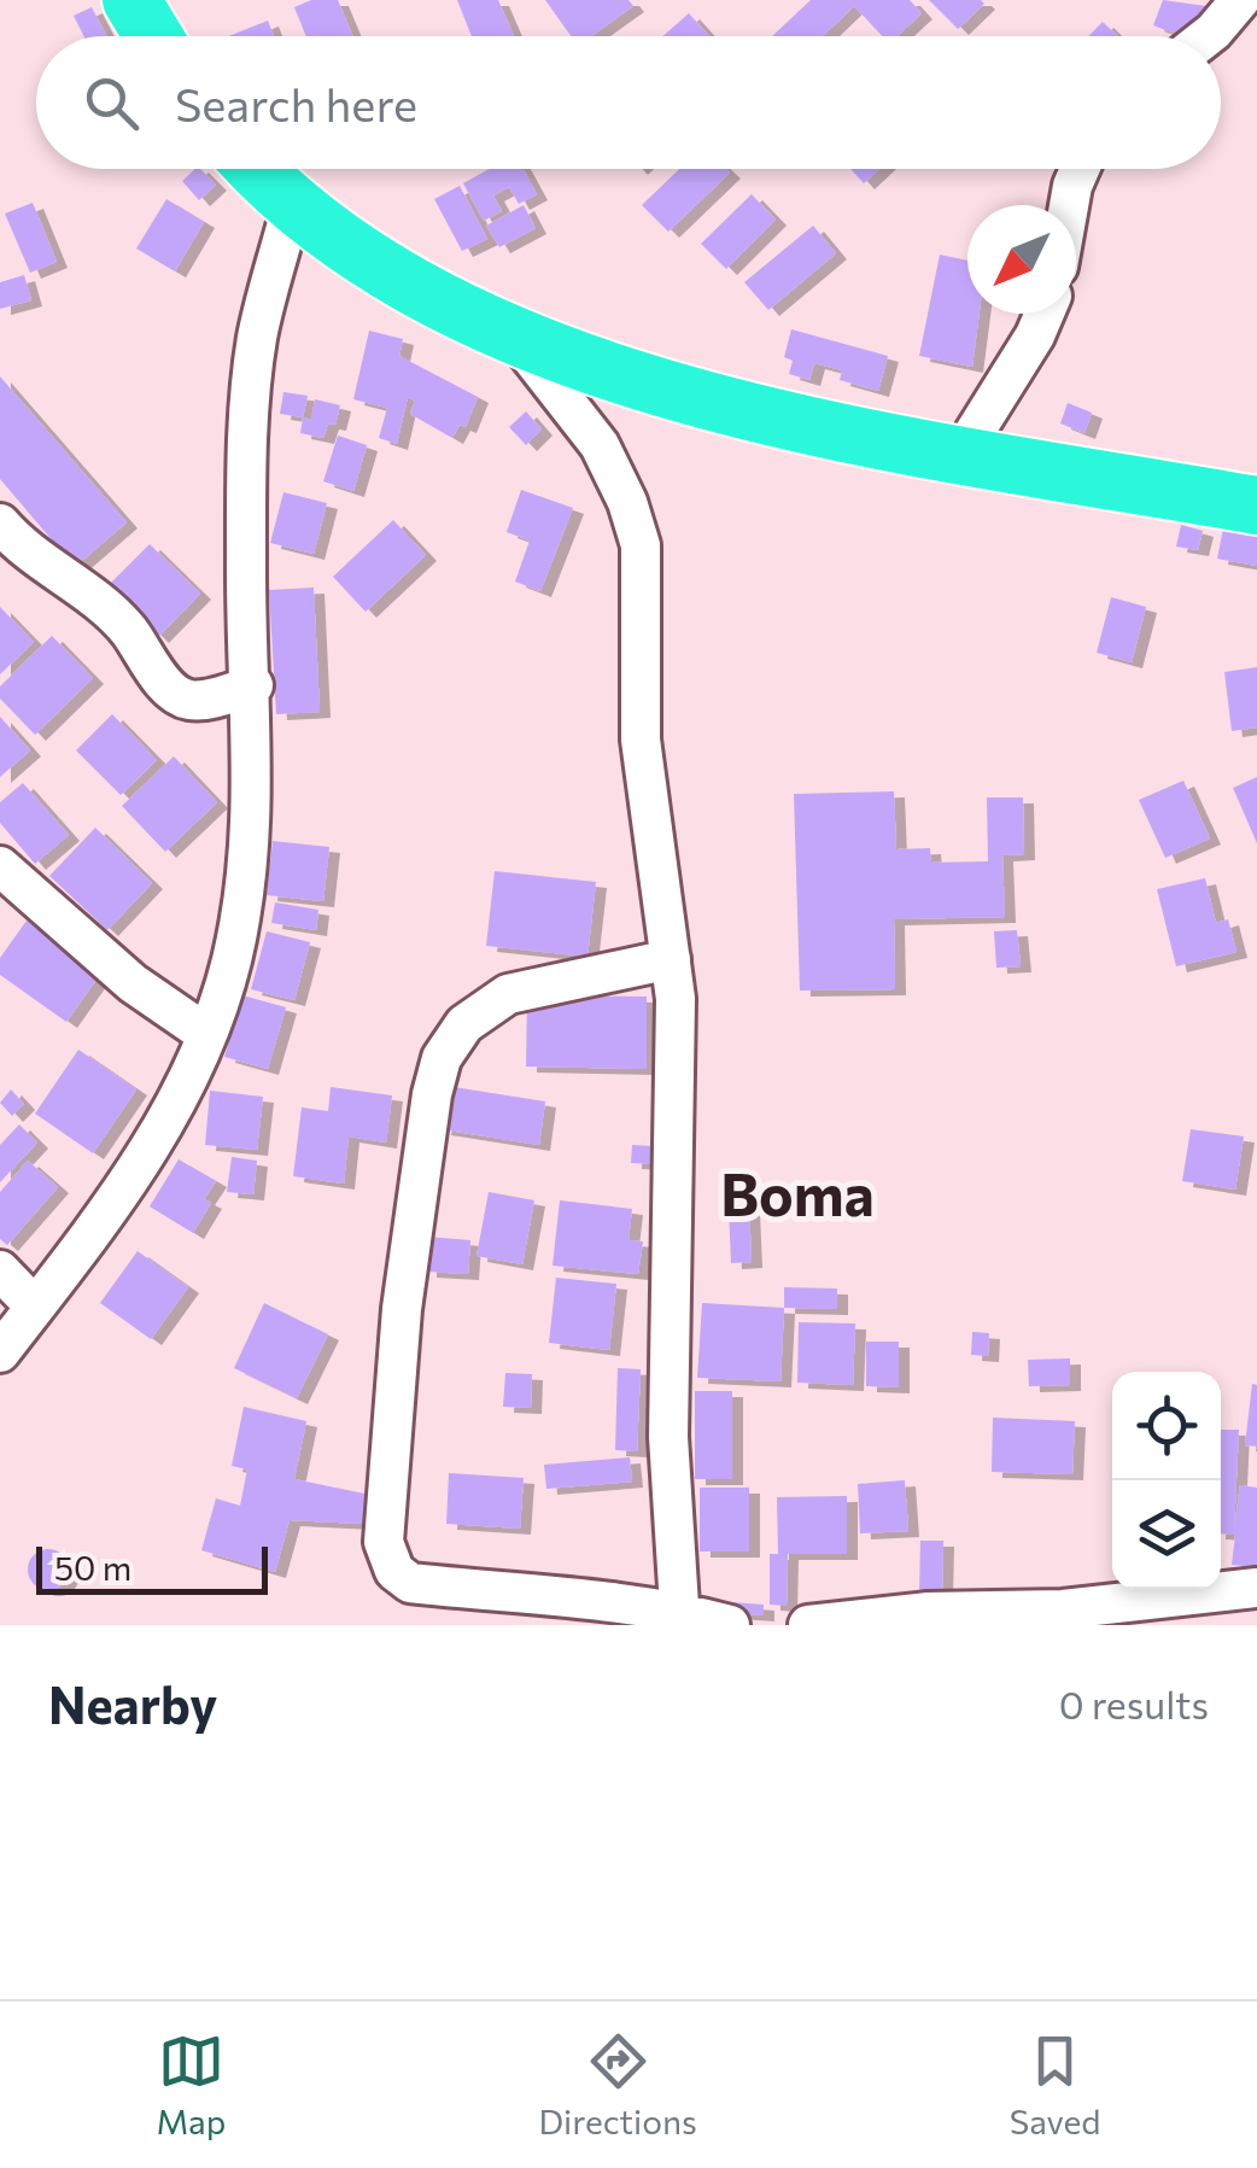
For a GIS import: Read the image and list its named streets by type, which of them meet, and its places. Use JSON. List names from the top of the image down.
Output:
{
  "districts": ["Boma"],
  "scale_bar": "50 m",
  "north": "bottom left",
  "page": {
    "search": "Search here",
    "scale": "50 m",
    "heading": ["Nearby", "0 results"],
    "nav": ["Map", "Directions", "Saved"]
  }
}
